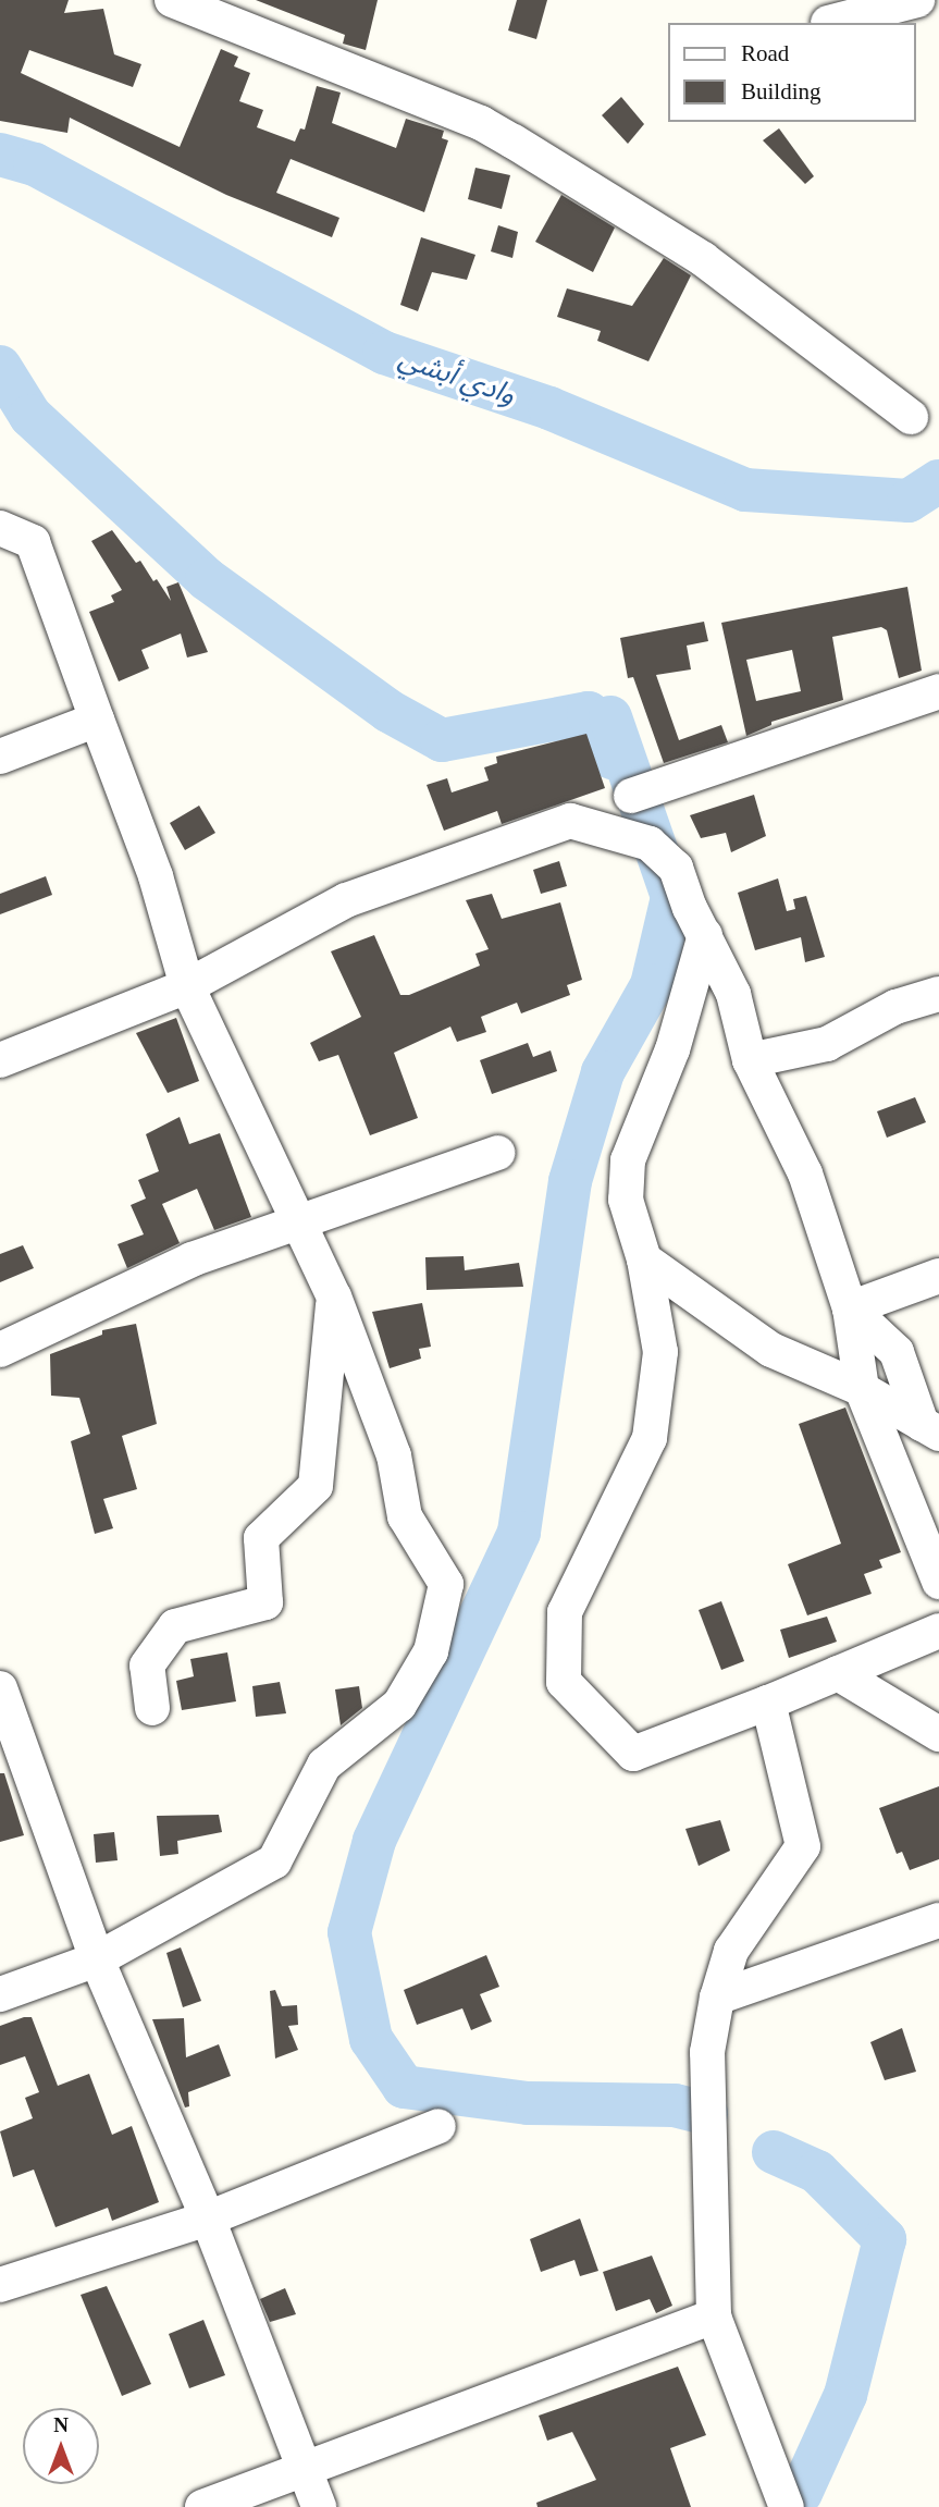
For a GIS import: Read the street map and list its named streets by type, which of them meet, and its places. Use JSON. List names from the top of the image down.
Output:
{
  "water": ["وادي أبشي"],
  "legend": ["Road", "Building"],
  "north": "top"
}
